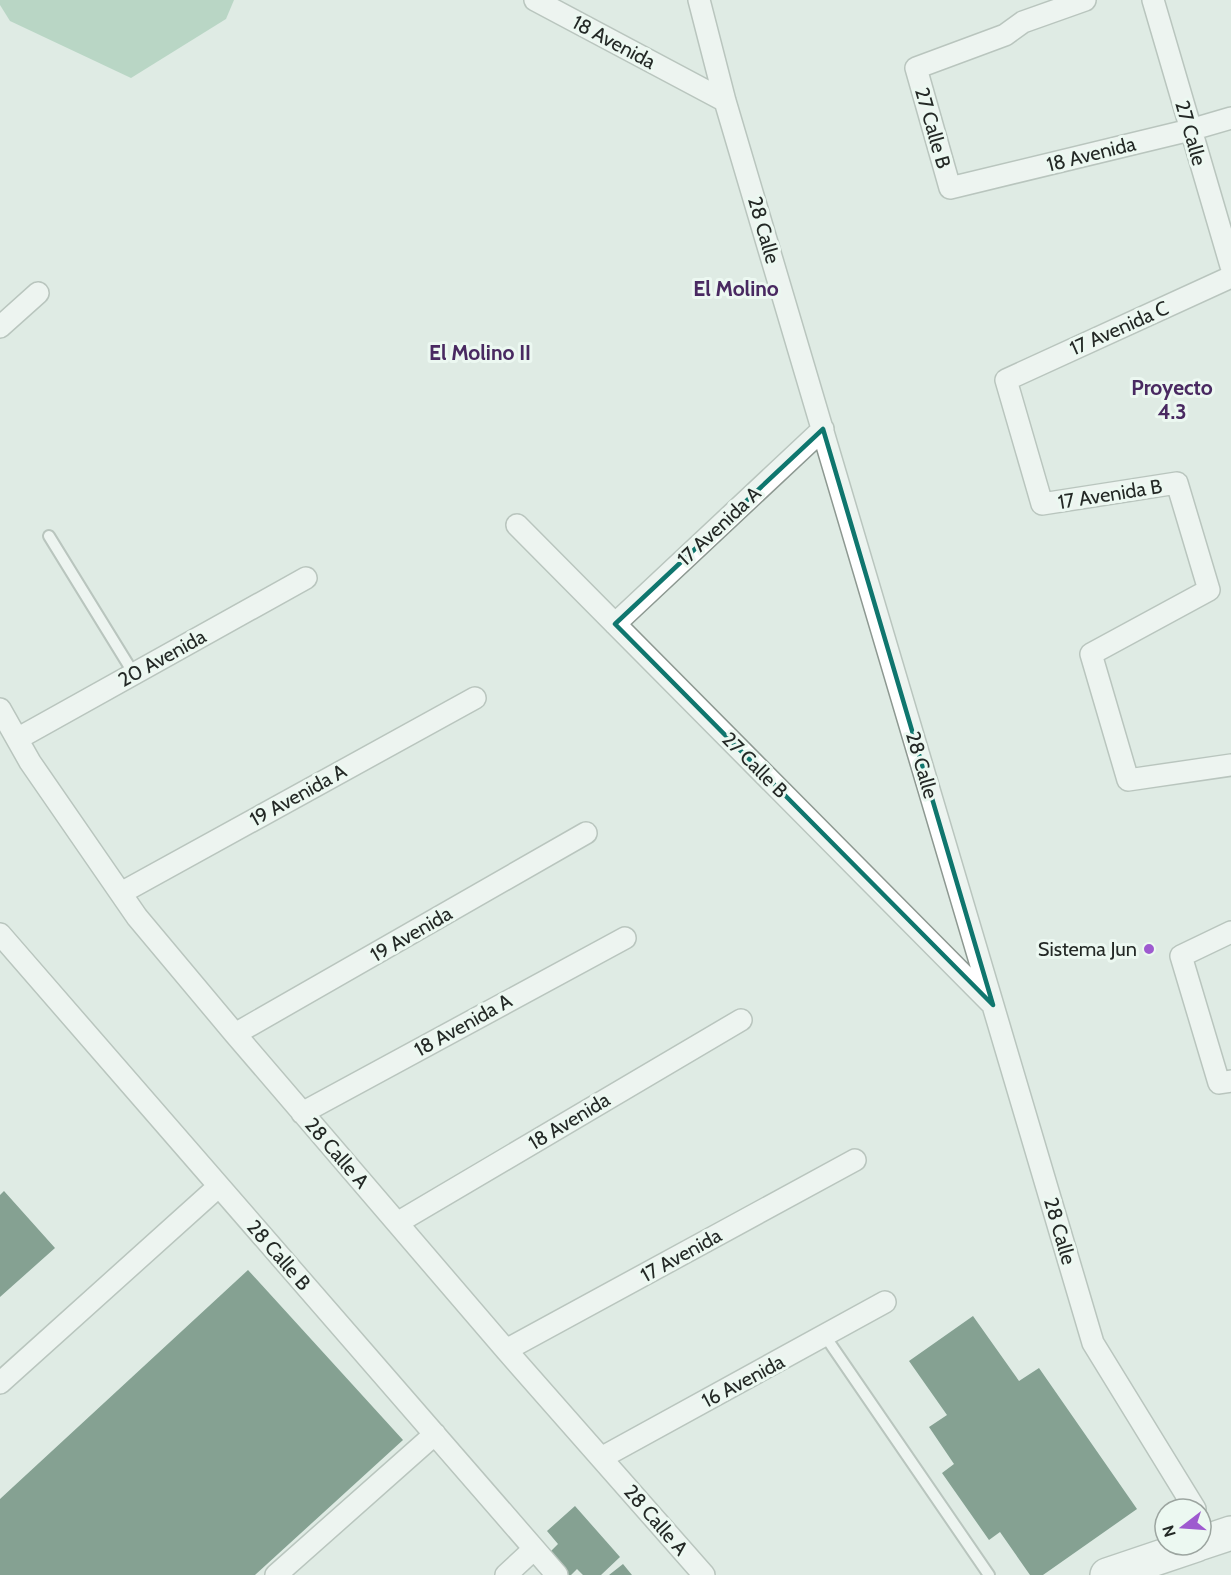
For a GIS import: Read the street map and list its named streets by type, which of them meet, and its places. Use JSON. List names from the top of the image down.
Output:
{
  "streets": {
    "street": [
      "18 Avenida",
      "27 Calle B",
      "27 Calle",
      "28 Calle",
      "17 Avenida C",
      "17 Avenida B",
      "17 Avenida A",
      "20 Avenida",
      "19 Avenida A",
      "19 Avenida",
      "18 Avenida A",
      "28 Calle A",
      "28 Calle B",
      "17 Avenida",
      "16 Avenida"
    ]
  },
  "crossings": [
    ["18 Avenida", "27 Calle B"],
    ["18 Avenida", "27 Calle"],
    ["18 Avenida", "28 Calle"],
    ["18 Avenida", "28 Calle A"],
    ["27 Calle B", "28 Calle"],
    ["27 Calle B", "17 Avenida A"],
    ["28 Calle", "17 Avenida A"],
    ["17 Avenida C", "17 Avenida B"],
    ["20 Avenida", "28 Calle A"],
    ["19 Avenida A", "28 Calle A"],
    ["19 Avenida", "28 Calle A"],
    ["18 Avenida A", "28 Calle A"],
    ["28 Calle A", "17 Avenida"],
    ["28 Calle A", "16 Avenida"]
  ],
  "districts": ["El Molino", "El Molino II", "Proyecto 4.3"],
  "places": ["Sistema Jun"],
  "north": "left"
}
